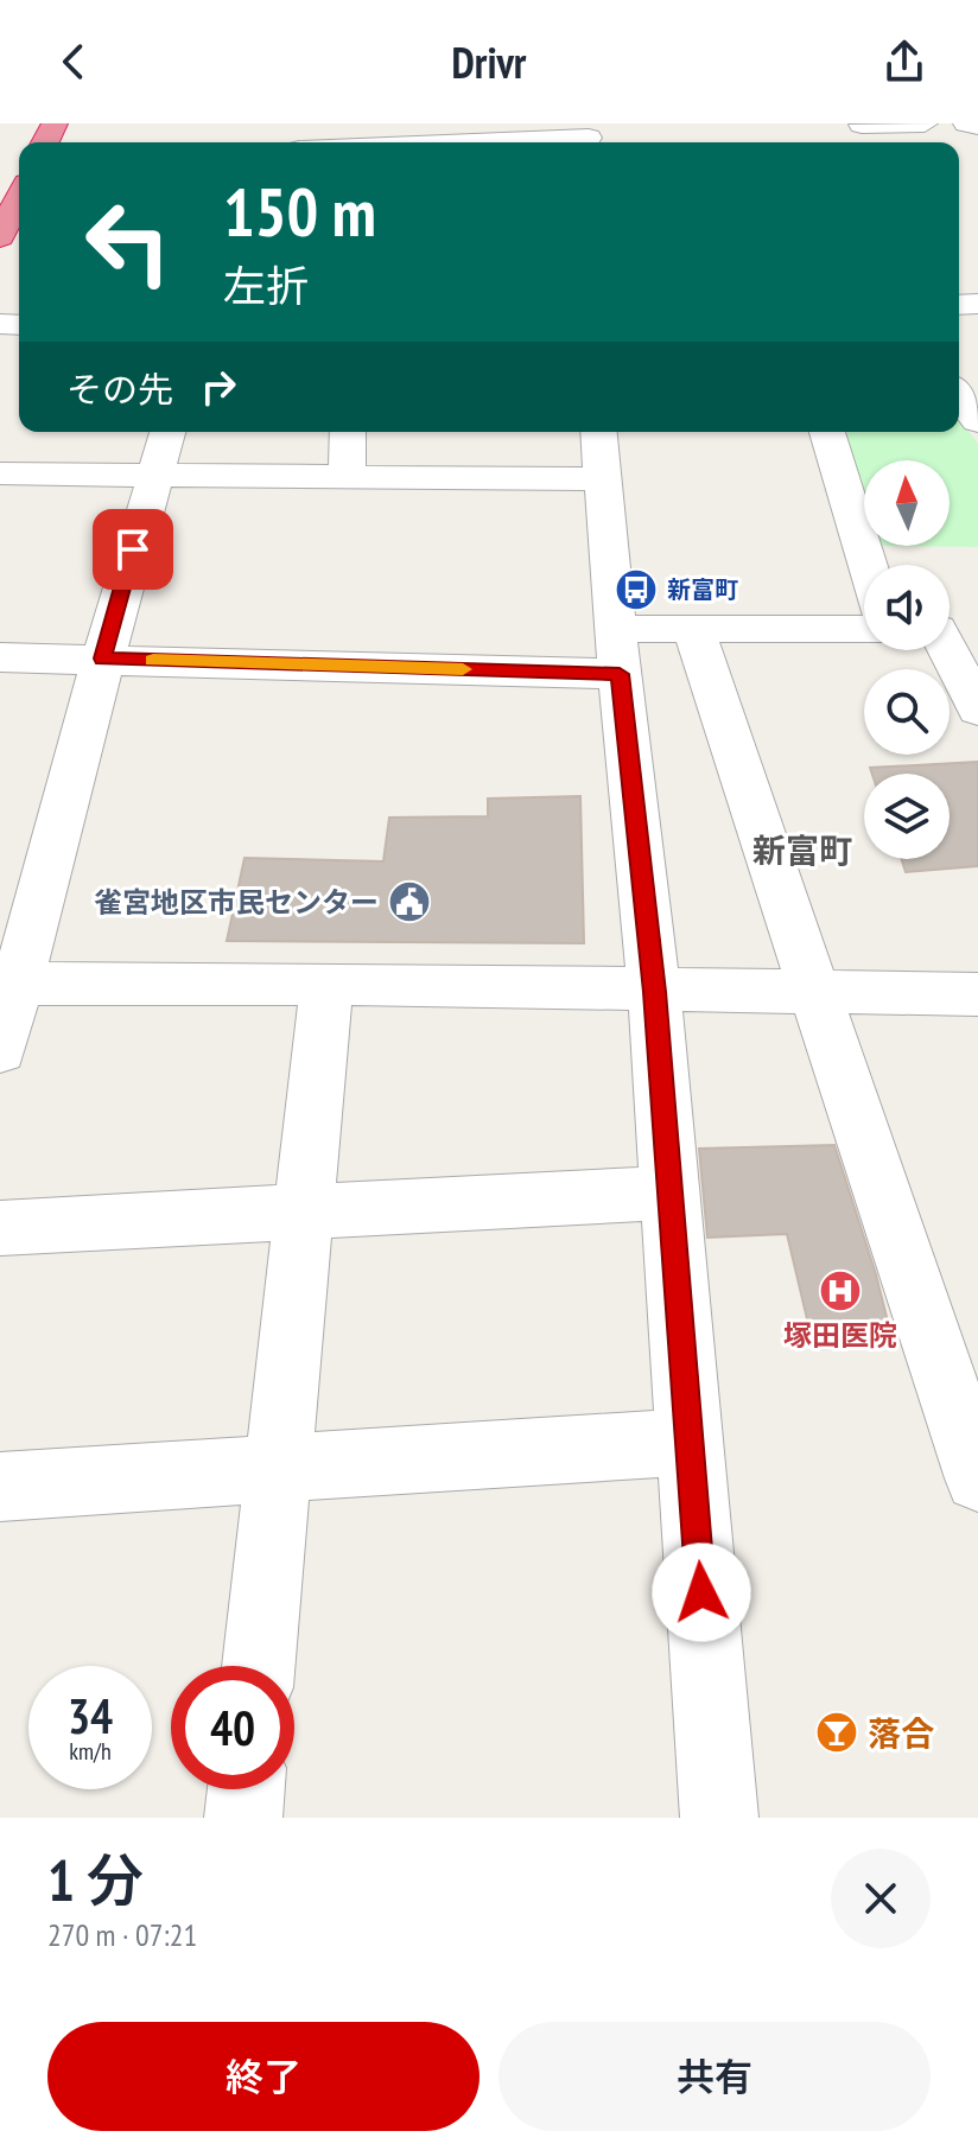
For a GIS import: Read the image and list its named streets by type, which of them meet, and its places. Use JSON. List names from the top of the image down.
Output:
{
  "districts": ["新富町"],
  "places": {
    "bus stop": ["新富町"],
    "public building": ["雀宮地区市民センター"],
    "hospital": ["塚田医院"],
    "bar": ["落合"]
  },
  "north": "top",
  "page": {
    "header": "Drivr",
    "turn": ["150 m", "左折"],
    "then": "その先",
    "speed": "34 km/h",
    "limit": "40",
    "heading": ["1 分", "270 m · 07:21"],
    "buttons": ["終了", "共有"]
  }
}
